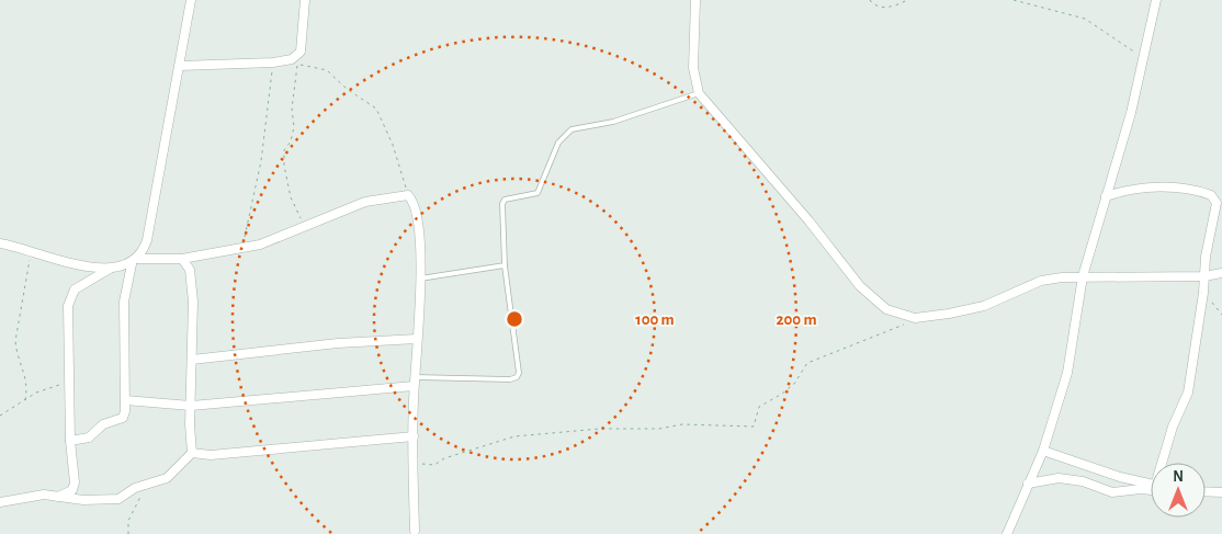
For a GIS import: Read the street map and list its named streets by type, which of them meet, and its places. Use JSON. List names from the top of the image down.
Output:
{
  "north": "top",
  "rings": ["100 m", "200 m"]
}
